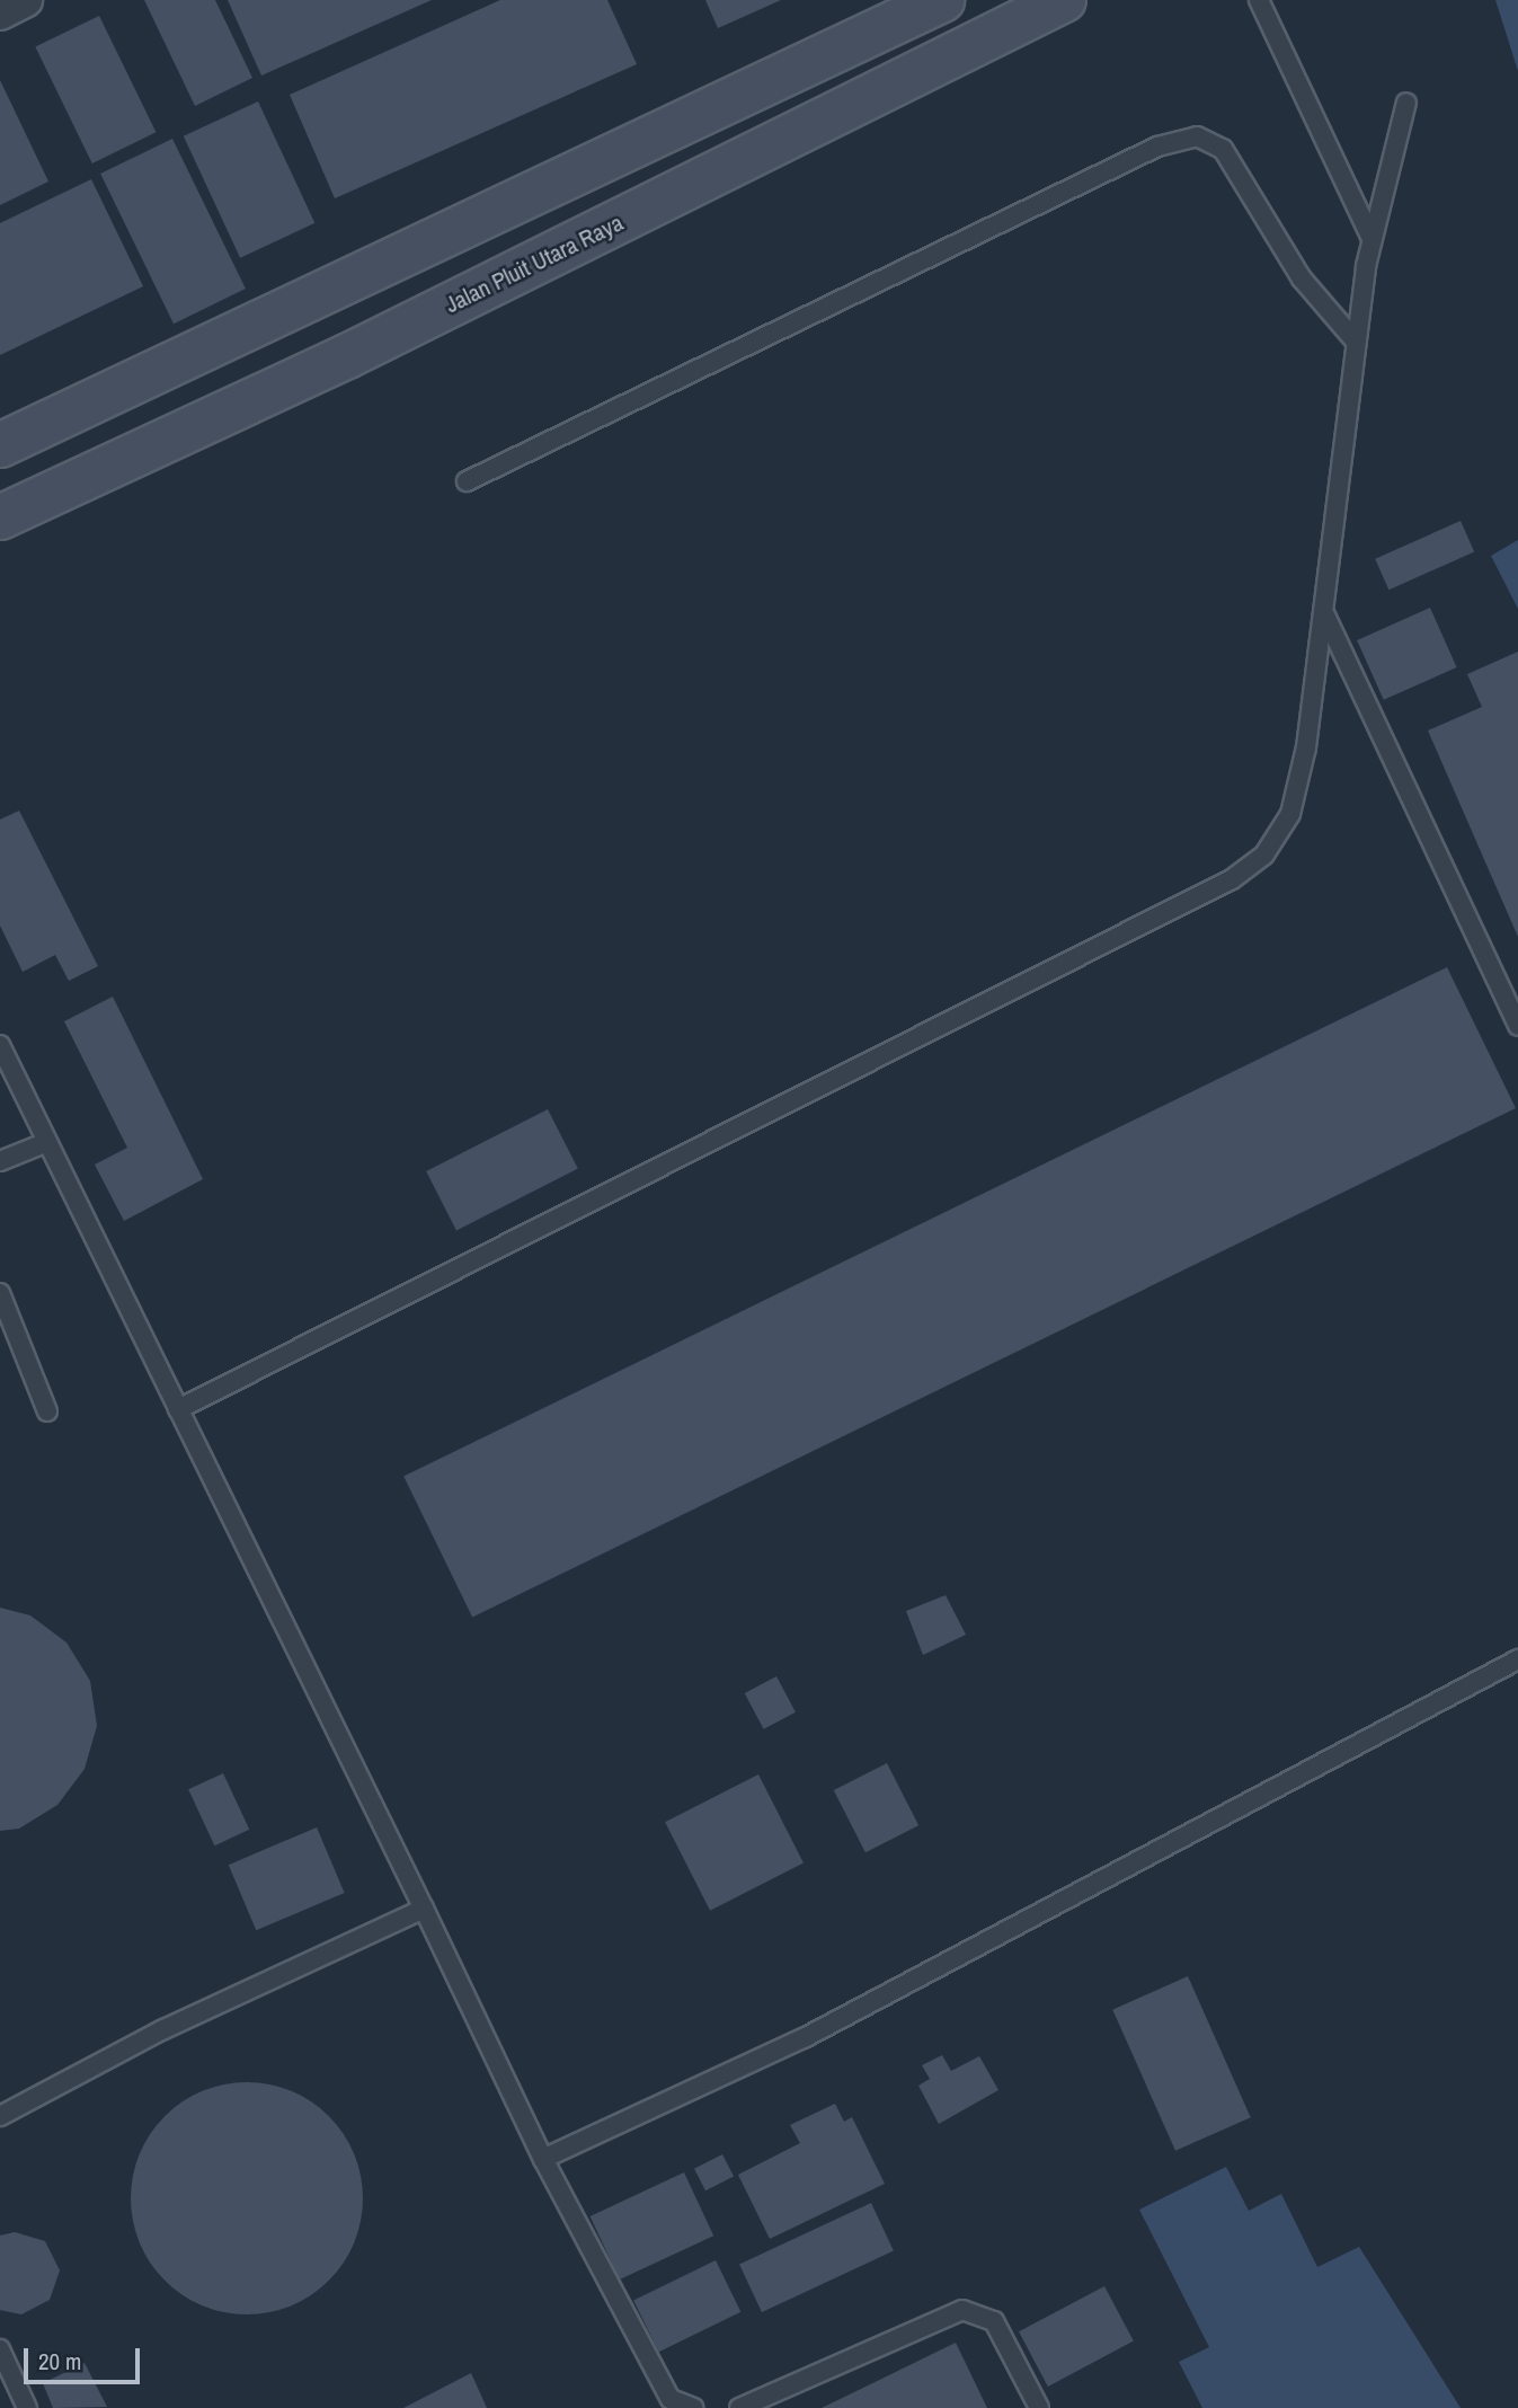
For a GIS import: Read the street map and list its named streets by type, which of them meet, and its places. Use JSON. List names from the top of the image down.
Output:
{
  "streets": {
    "street": ["Jalan Pluit Utara Raya"]
  },
  "scale_bar": "20 m"
}
